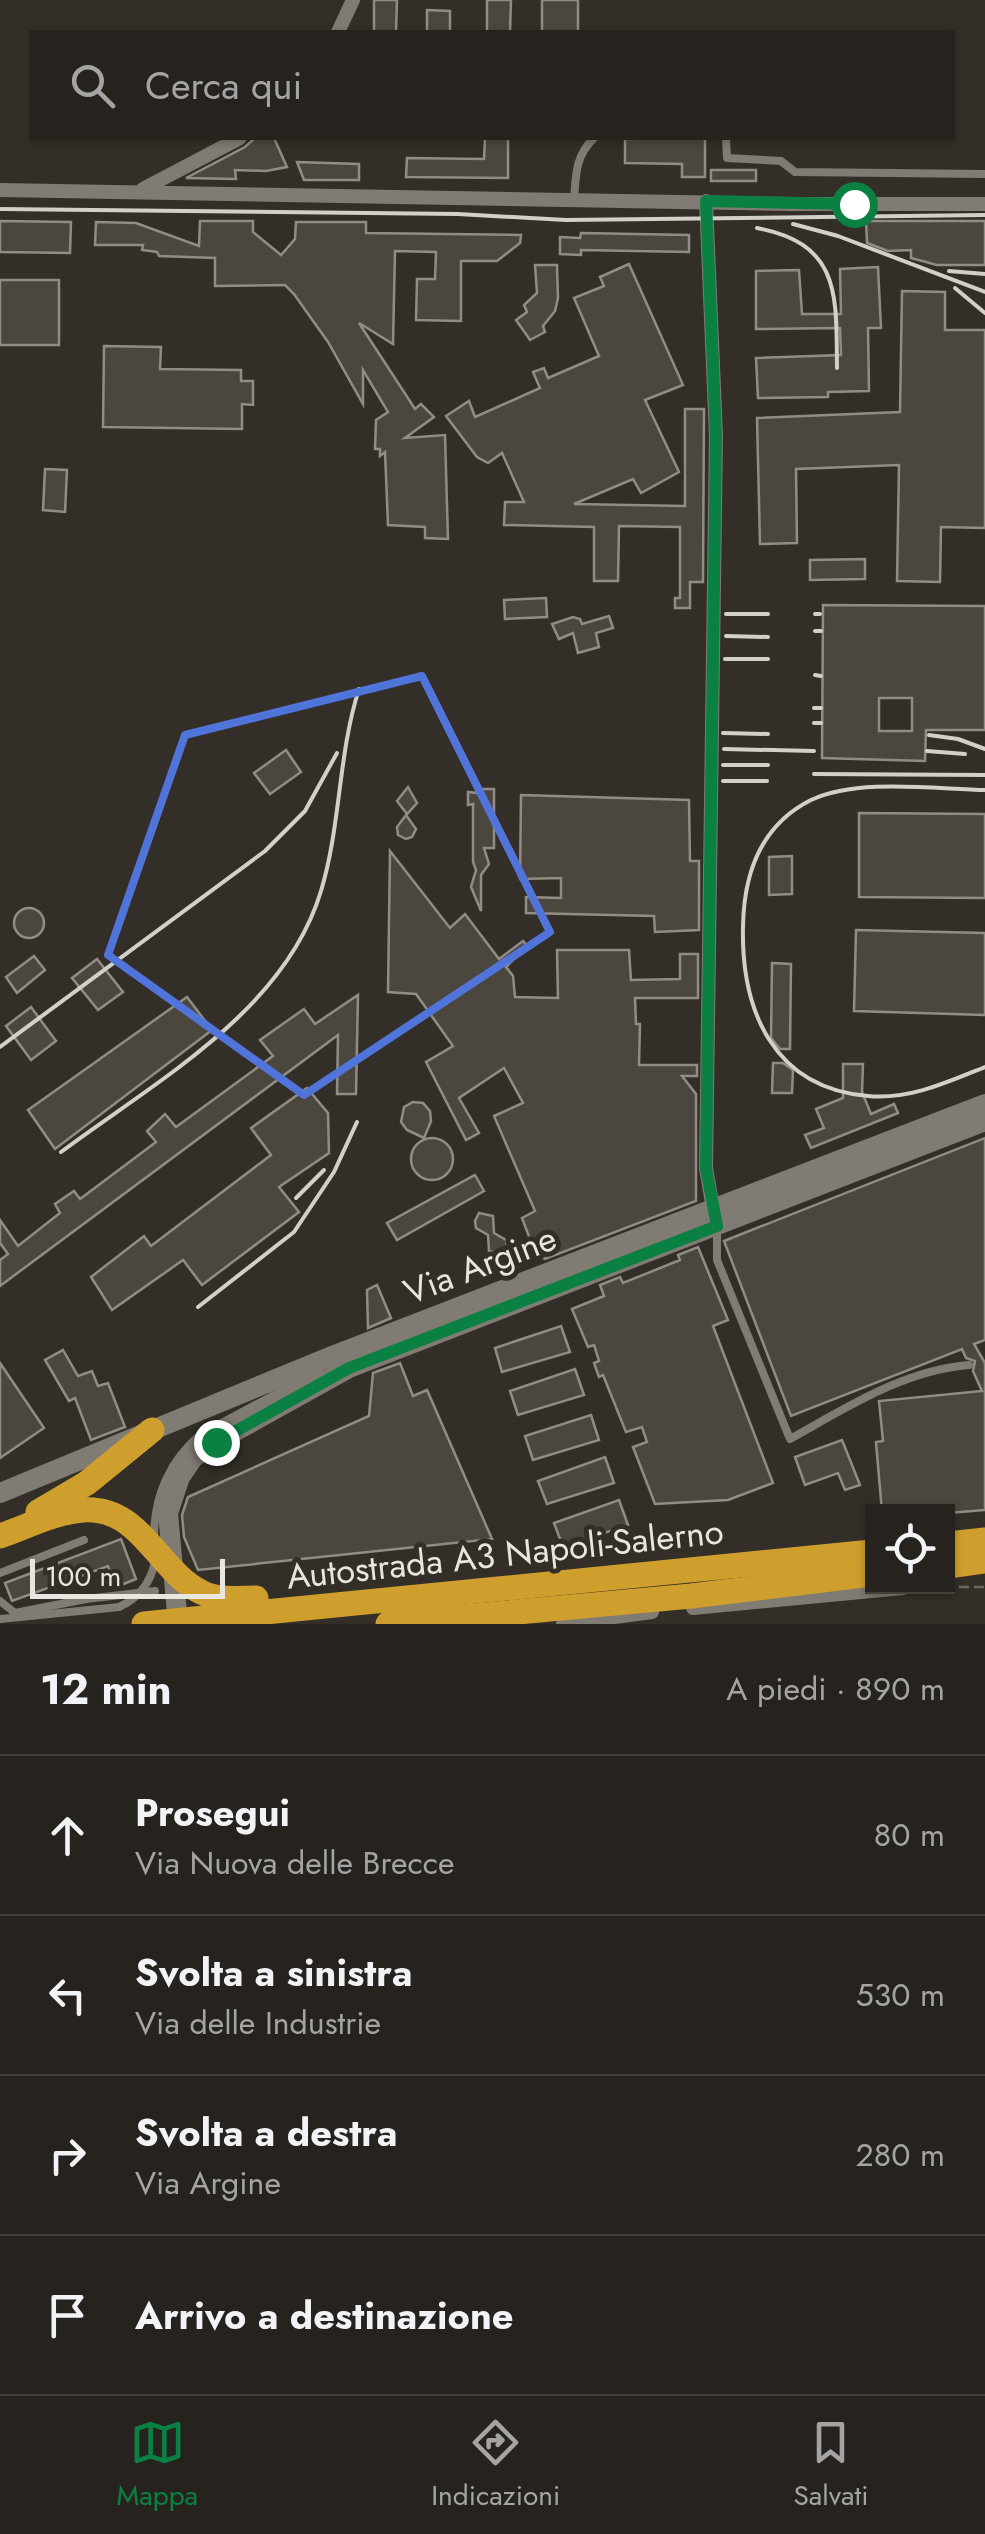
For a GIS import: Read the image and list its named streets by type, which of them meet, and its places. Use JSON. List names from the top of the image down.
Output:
{
  "streets": {
    "highway": ["Autostrada A3 Napoli-Salerno"],
    "street": ["Via Argine"]
  },
  "scale_bar": "100 m",
  "page": {
    "search": "Cerca qui",
    "scale": "100 m",
    "heading": ["12 min", "A piedi · 890 m"],
    "list": [
      ["Prosegui", "Via Nuova delle Brecce", "80 m"],
      ["Svolta a sinistra", "Via delle Industrie", "530 m"],
      ["Svolta a destra", "Via Argine", "280 m"],
      "Arrivo a destinazione"
    ],
    "nav": ["Mappa", "Indicazioni", "Salvati"]
  }
}
